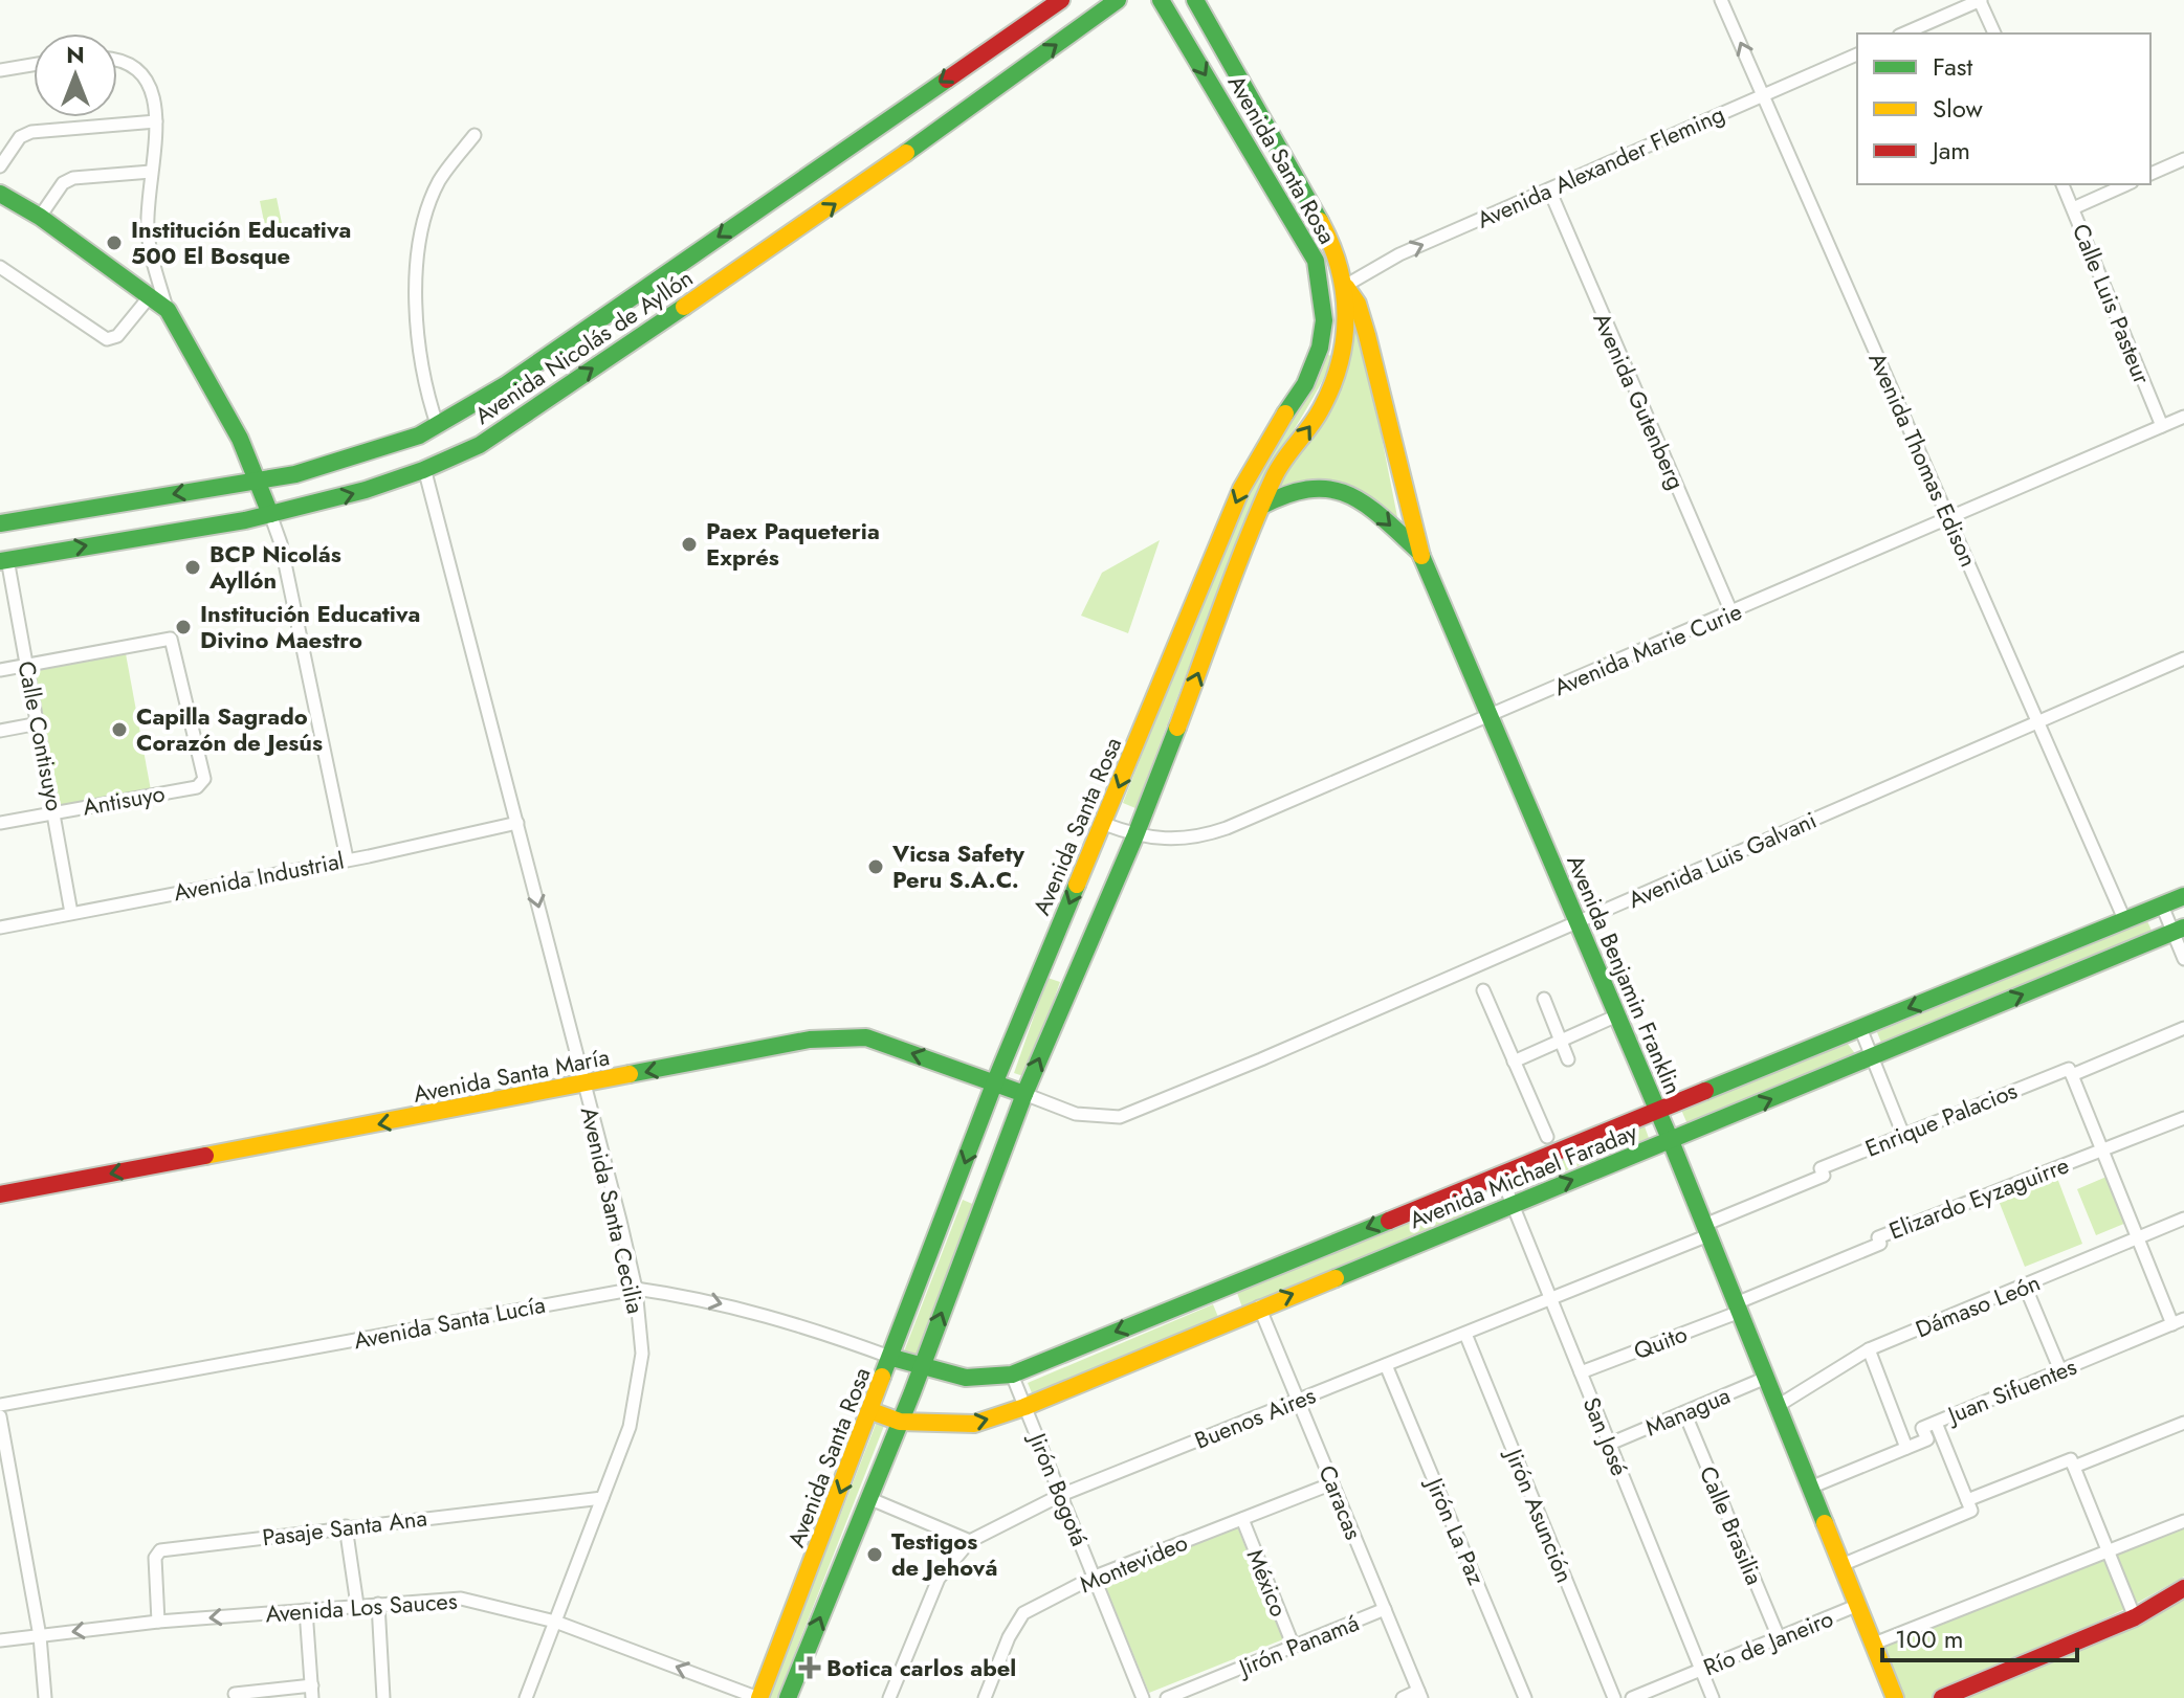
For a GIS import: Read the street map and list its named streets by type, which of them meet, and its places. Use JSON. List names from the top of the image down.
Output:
{
  "streets": {
    "main road": [
      "Avenida Santa Rosa",
      "Avenida Nicolás de Ayllón",
      "Avenida Benjamin Franklin",
      "Avenida Santa María",
      "Avenida Michael Faraday"
    ],
    "street": [
      "Avenida Alexander Fleming",
      "Calle Luis Pasteur",
      "Avenida Gutenberg",
      "Avenida Thomas Edison",
      "Avenida Marie Curie",
      "Calle Contisuyo",
      "Antisuyo",
      "Avenida Luis Galvani",
      "Avenida Industrial",
      "Enrique Palacios",
      "Elizardo Eyzaguirre",
      "Avenida Santa Cecilia",
      "Dámaso León",
      "Avenida Santa Lucía",
      "Quito",
      "Juan Sifuentes",
      "Managua",
      "Buenos Aires",
      "San José",
      "Jirón Bogotá",
      "Caracas",
      "Jirón Asunción",
      "Calle Brasilia",
      "Pasaje Santa Ana",
      "Jirón La Paz",
      "Montevideo",
      "México",
      "Avenida Los Sauces",
      "Río de Janeiro",
      "Jirón Panamá"
    ]
  },
  "crossings": [
    ["Avenida Santa Rosa", "Avenida Alexander Fleming"],
    ["Avenida Santa Rosa", "Avenida Marie Curie"],
    ["Avenida Santa Rosa", "Avenida Luis Galvani"],
    ["Avenida Santa Rosa", "Avenida Benjamin Franklin"],
    ["Avenida Santa Rosa", "Avenida Santa María"],
    ["Avenida Santa Rosa", "Avenida Michael Faraday"],
    ["Avenida Santa Rosa", "Avenida Santa Lucía"],
    ["Avenida Santa Rosa", "Avenida Los Sauces"],
    ["Avenida Alexander Fleming", "Avenida Gutenberg"],
    ["Avenida Alexander Fleming", "Avenida Thomas Edison"],
    ["Avenida Alexander Fleming", "Avenida Benjamin Franklin"],
    ["Calle Luis Pasteur", "Avenida Marie Curie"],
    ["Avenida Nicolás de Ayllón", "Calle Contisuyo"],
    ["Avenida Nicolás de Ayllón", "Avenida Santa Cecilia"],
    ["Avenida Gutenberg", "Avenida Marie Curie"],
    ["Avenida Thomas Edison", "Avenida Marie Curie"],
    ["Avenida Thomas Edison", "Avenida Luis Galvani"],
    ["Avenida Thomas Edison", "Avenida Michael Faraday"],
    ["Avenida Marie Curie", "Avenida Benjamin Franklin"],
    ["Calle Contisuyo", "Antisuyo"],
    ["Calle Contisuyo", "Avenida Industrial"],
    ["Avenida Luis Galvani", "Avenida Benjamin Franklin"],
    ["Avenida Luis Galvani", "Avenida Santa María"],
    ["Avenida Industrial", "Avenida Santa Cecilia"],
    ["Avenida Benjamin Franklin", "Enrique Palacios"],
    ["Avenida Benjamin Franklin", "Avenida Michael Faraday"],
    ["Avenida Benjamin Franklin", "Elizardo Eyzaguirre"],
    ["Avenida Benjamin Franklin", "Dámaso León"],
    ["Avenida Benjamin Franklin", "Quito"],
    ["Avenida Benjamin Franklin", "Juan Sifuentes"],
    ["Avenida Benjamin Franklin", "Managua"],
    ["Avenida Benjamin Franklin", "Buenos Aires"],
    ["Avenida Benjamin Franklin", "Río de Janeiro"],
    ["Avenida Santa María", "Avenida Santa Cecilia"],
    ["Enrique Palacios", "Buenos Aires"],
    ["Avenida Michael Faraday", "Avenida Santa Lucía"],
    ["Avenida Michael Faraday", "San José"],
    ["Avenida Michael Faraday", "Jirón Bogotá"],
    ["Avenida Michael Faraday", "Caracas"],
    ["Elizardo Eyzaguirre", "Quito"],
    ["Avenida Santa Cecilia", "Avenida Santa Lucía"],
    ["Avenida Santa Cecilia", "Pasaje Santa Ana"],
    ["Avenida Santa Cecilia", "Avenida Los Sauces"],
    ["Quito", "San José"],
    ["Managua", "San José"],
    ["Managua", "Calle Brasilia"],
    ["Buenos Aires", "San José"],
    ["Buenos Aires", "Jirón Bogotá"],
    ["Buenos Aires", "Caracas"],
    ["Buenos Aires", "Jirón Asunción"],
    ["Buenos Aires", "Jirón La Paz"],
    ["San José", "Río de Janeiro"],
    ["Jirón Bogotá", "Montevideo"],
    ["Caracas", "Montevideo"],
    ["Caracas", "Jirón Panamá"],
    ["Calle Brasilia", "Río de Janeiro"],
    ["Pasaje Santa Ana", "Avenida Los Sauces"],
    ["Montevideo", "México"],
    ["México", "Jirón Panamá"]
  ],
  "one_way": ["Avenida Alexander Fleming", "Avenida Santa María", "Avenida Los Sauces"],
  "places": {
    "other": [
      "Institución Educativa 500 El Bosque",
      "Paex Paqueteria Exprés",
      "BCP Nicolás Ayllón",
      "Institución Educativa Divino Maestro",
      "Capilla Sagrado Corazón de Jesús",
      "Vicsa Safety Peru S.A.C.",
      "Testigos de Jehová"
    ],
    "health": ["Botica carlos abel"]
  },
  "legend": ["Fast", "Slow", "Jam"],
  "scale_bar": "100 m",
  "north": "top"
}
